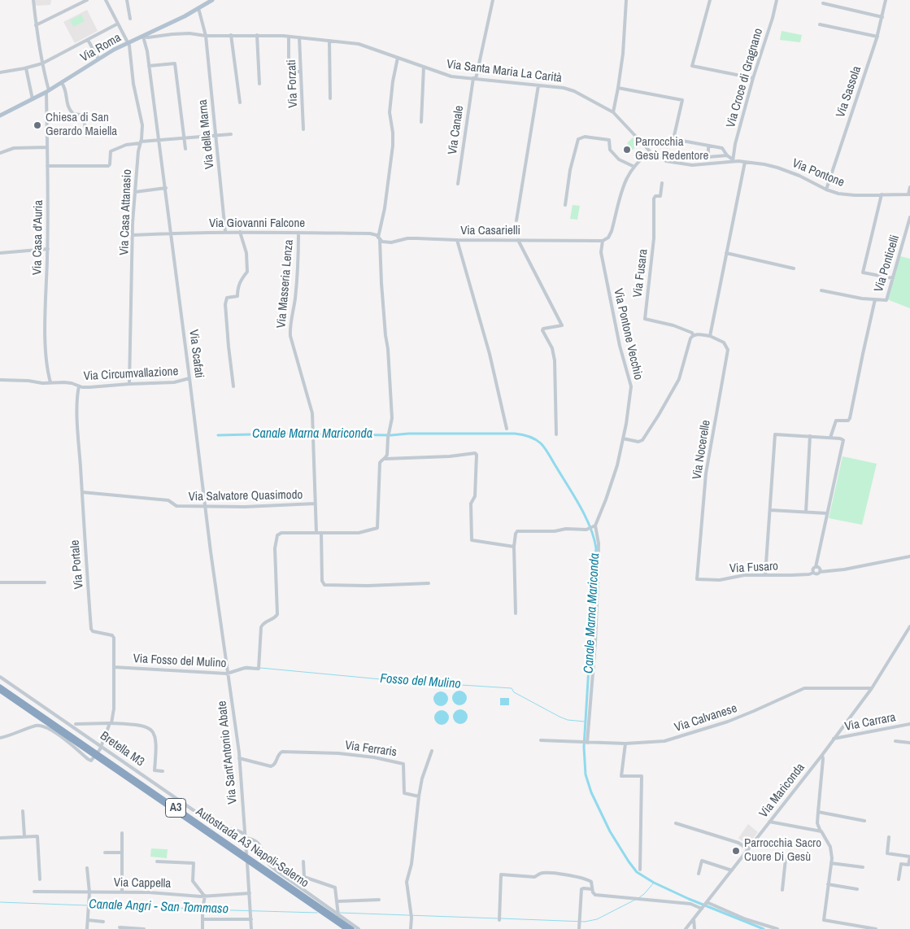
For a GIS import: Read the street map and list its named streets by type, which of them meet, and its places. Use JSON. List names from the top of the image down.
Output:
{
  "streets": {
    "highway": ["A3", "Autostrada A3 Napoli-Salerno"],
    "main road": ["Via Roma"],
    "street": [
      "Via Santa Maria La Carità",
      "Via Croce di Gragnano",
      "Via Forzati",
      "Via Sassola",
      "Via Canale",
      "Via della Marna",
      "Via Pontone",
      "Via Casa Attanasio",
      "Via Giovanni Falcone",
      "Via Casarielli",
      "Via Casa d'Auria",
      "Via Ponticelli",
      "Via Fusara",
      "Via Masseria Lenza",
      "Via Pontone Vecchio",
      "Via Scafati",
      "Via Circumvallazione",
      "Via Nocerelle",
      "Via Salvatore Quasimodo",
      "Via Portale",
      "Via Fusaro",
      "Via Fosso del Mulino",
      "Via Calvanese",
      "Via Carrara",
      "Bretella M3",
      "Via Ferraris",
      "Via Sant'Antonio Abate",
      "Via Mariconda",
      "Via Cappella"
    ]
  },
  "crossings": [
    ["Via Roma", "Via Santa Maria La Carità"],
    ["Via Roma", "Via della Marna"],
    ["Via Roma", "Via Casa Attanasio"],
    ["Via Roma", "Via Casa d'Auria"],
    ["Via Roma", "Via Scafati"],
    ["Via Santa Maria La Carità", "Via Croce di Gragnano"],
    ["Via Santa Maria La Carità", "Via Forzati"],
    ["Via Santa Maria La Carità", "Via Canale"],
    ["Via Santa Maria La Carità", "Via della Marna"],
    ["Via Santa Maria La Carità", "Via Pontone"],
    ["Via Santa Maria La Carità", "Via Scafati"],
    ["Via Sassola", "Via Pontone"],
    ["Via della Marna", "Via Giovanni Falcone"],
    ["Via Casa Attanasio", "Via Giovanni Falcone"],
    ["Via Casa Attanasio", "Via Circumvallazione"],
    ["Via Giovanni Falcone", "Via Casarielli"],
    ["Via Giovanni Falcone", "Via Masseria Lenza"],
    ["Via Giovanni Falcone", "Via Scafati"],
    ["Via Casarielli", "Via Pontone Vecchio"],
    ["Via Casa d'Auria", "Via Circumvallazione"],
    ["Via Masseria Lenza", "Via Salvatore Quasimodo"],
    ["Via Masseria Lenza", "Via Fosso del Mulino"],
    ["Via Scafati", "Via Circumvallazione"],
    ["Via Scafati", "Via Salvatore Quasimodo"],
    ["Via Scafati", "Via Fosso del Mulino"],
    ["Via Scafati", "Via Sant'Antonio Abate"],
    ["Via Circumvallazione", "Via Portale"],
    ["Via Nocerelle", "Via Fusaro"],
    ["Via Salvatore Quasimodo", "Via Portale"],
    ["Via Portale", "Via Fosso del Mulino"],
    ["Via Fosso del Mulino", "Via Sant'Antonio Abate"],
    ["Via Calvanese", "Via Mariconda"],
    ["Via Carrara", "Via Mariconda"],
    ["Bretella M3", "Via Sant'Antonio Abate"],
    ["Via Ferraris", "Via Sant'Antonio Abate"]
  ],
  "water": ["Canale Marna Mariconda", "Fosso del Mulino", "Canale Angri - San Tommaso"],
  "places": ["Chiesa di San Gerardo Maiella", "Parrocchia Gesù Redentore", "Parrocchia Sacro Cuore Di Gesù"]
}
